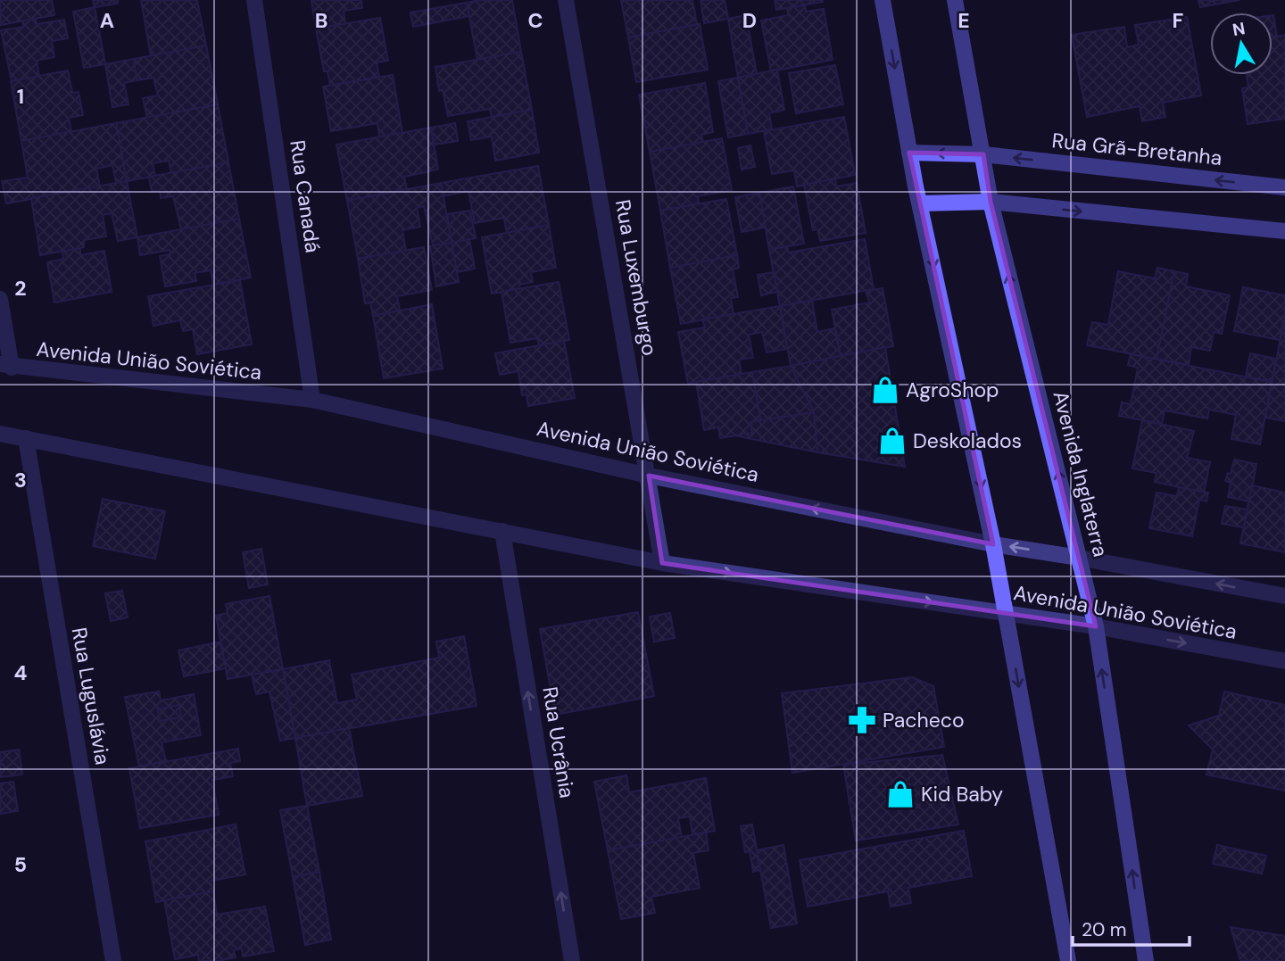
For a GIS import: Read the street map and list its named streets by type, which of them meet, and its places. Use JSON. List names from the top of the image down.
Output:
{
  "streets": {
    "main road": ["Rua Grã-Bretanha", "Avenida Inglaterra"],
    "street": [
      "Rua Canadá",
      "Rua Luxemburgo",
      "Avenida União Soviética",
      "Rua Luguslávia",
      "Rua Ucrânia"
    ]
  },
  "crossings": [
    ["Rua Grã-Bretanha", "Avenida Inglaterra"],
    ["Rua Canadá", "Avenida União Soviética"],
    ["Rua Luxemburgo", "Avenida União Soviética"],
    ["Avenida União Soviética", "Avenida Inglaterra"],
    ["Avenida União Soviética", "Rua Luguslávia"],
    ["Avenida União Soviética", "Rua Ucrânia"]
  ],
  "one_way": ["Rua Ucrânia"],
  "places": {
    "shop": ["AgroShop", "Deskolados", "Kid Baby"],
    "pharmacy": ["Pacheco"]
  },
  "scale_bar": "20 m",
  "north": "top",
  "grid": {
    "columns": [
      "A",
      "B",
      "C",
      "D",
      "E",
      "F"
    ],
    "rows": [
      "1",
      "2",
      "3",
      "4",
      "5"
    ]
  }
}
